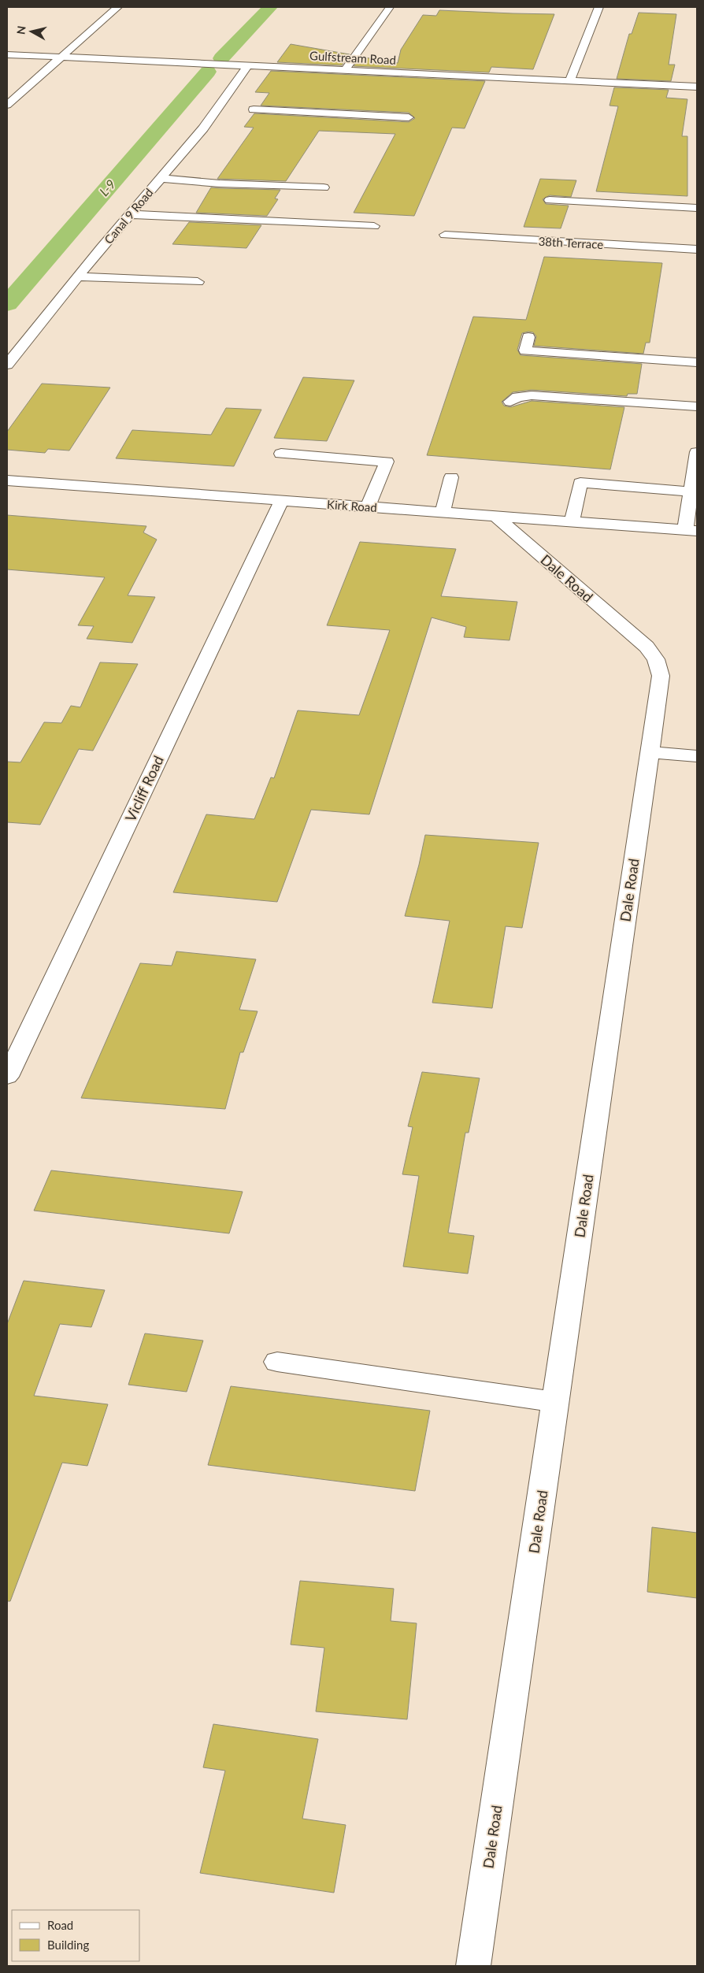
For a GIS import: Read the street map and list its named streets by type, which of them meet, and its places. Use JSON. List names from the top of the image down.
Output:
{
  "streets": {
    "street": [
      "Gulfstream Road",
      "Canal 9 Road",
      "38th Terrace",
      "Kirk Road",
      "Dale Road",
      "Vicliff Road"
    ]
  },
  "crossings": [
    ["Gulfstream Road", "Canal 9 Road"],
    ["Kirk Road", "Dale Road"],
    ["Kirk Road", "Vicliff Road"]
  ],
  "water": ["L-9"],
  "legend": ["Road", "Building"],
  "north": "left"
}
